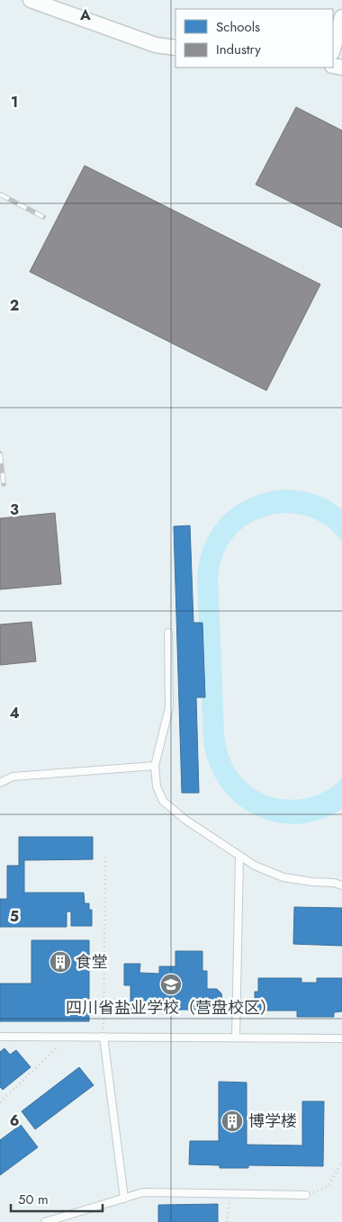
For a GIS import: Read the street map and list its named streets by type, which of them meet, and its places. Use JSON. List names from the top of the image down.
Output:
{
  "places": {
    "building": ["食堂", "博学楼"],
    "school or university": ["四川省盐业学校（营盘校区）"]
  },
  "legend": ["Schools", "Industry"],
  "scale_bar": "50 m",
  "grid": {
    "columns": ["A"],
    "rows": [
      "1",
      "2",
      "3",
      "4",
      "5",
      "6"
    ]
  }
}
